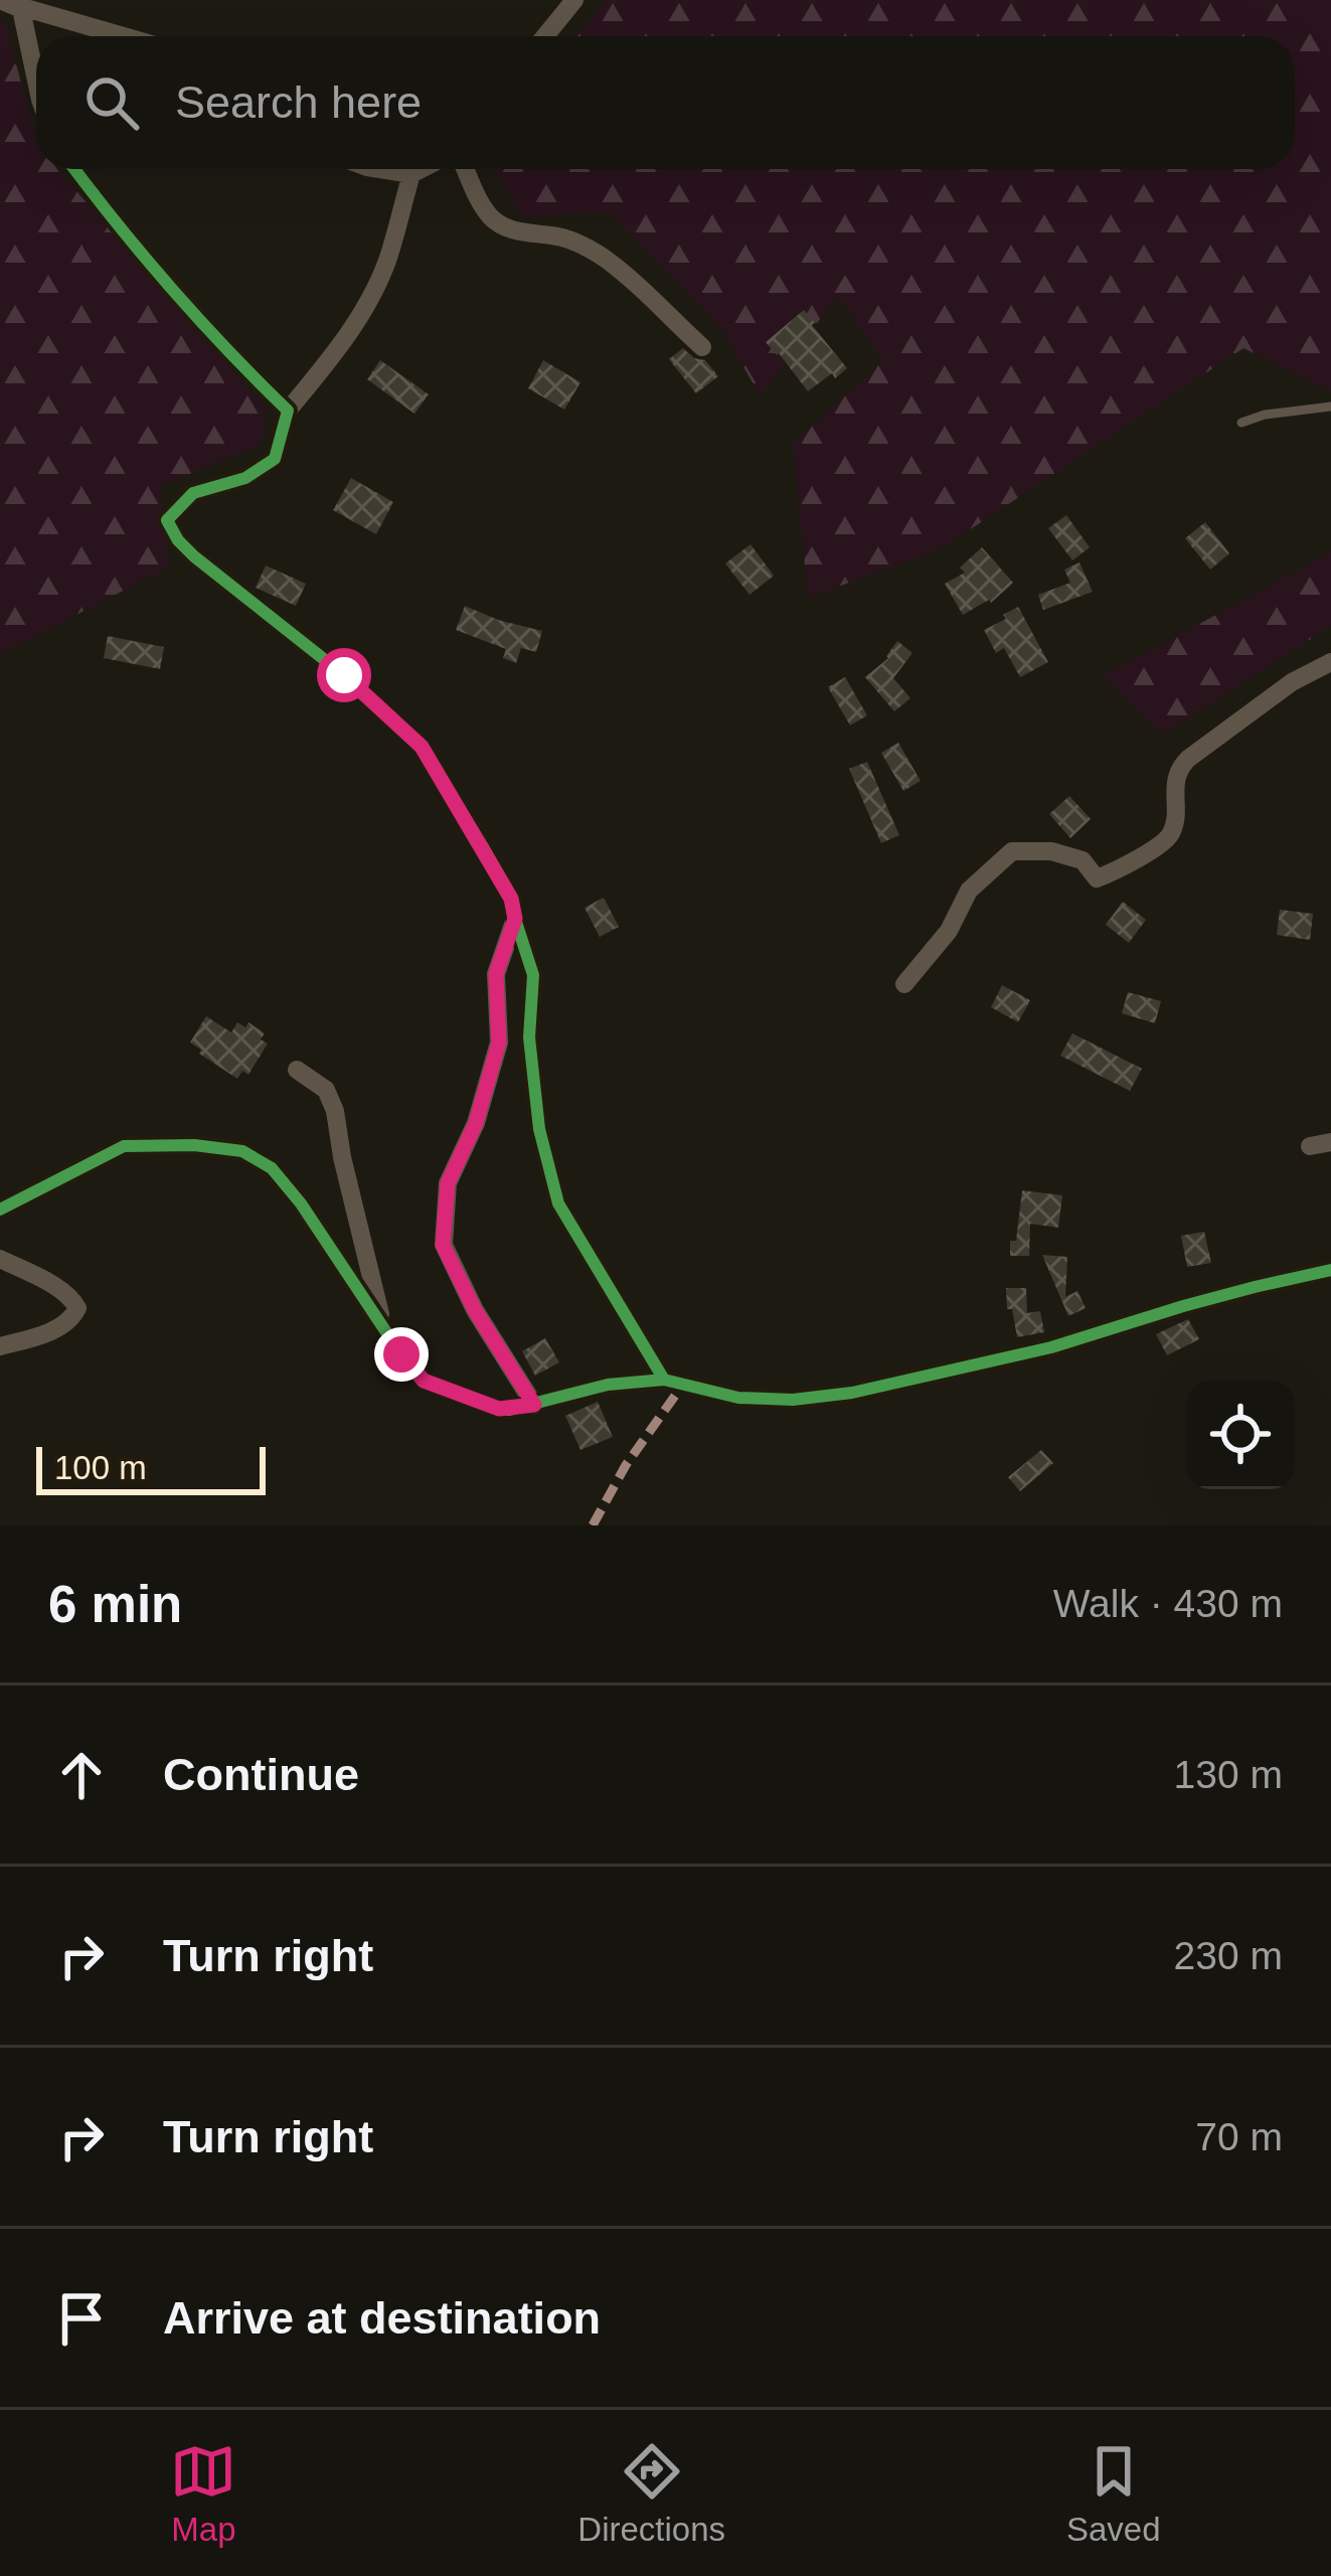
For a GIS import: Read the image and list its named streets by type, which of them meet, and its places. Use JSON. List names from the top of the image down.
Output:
{
  "scale_bar": "100 m",
  "page": {
    "search": "Search here",
    "scale": "100 m",
    "heading": ["6 min", "Walk · 430 m"],
    "list": [
      ["Continue", "130 m"],
      ["Turn right", "230 m"],
      ["Turn right", "70 m"],
      "Arrive at destination"
    ],
    "nav": ["Map", "Directions", "Saved"]
  }
}
